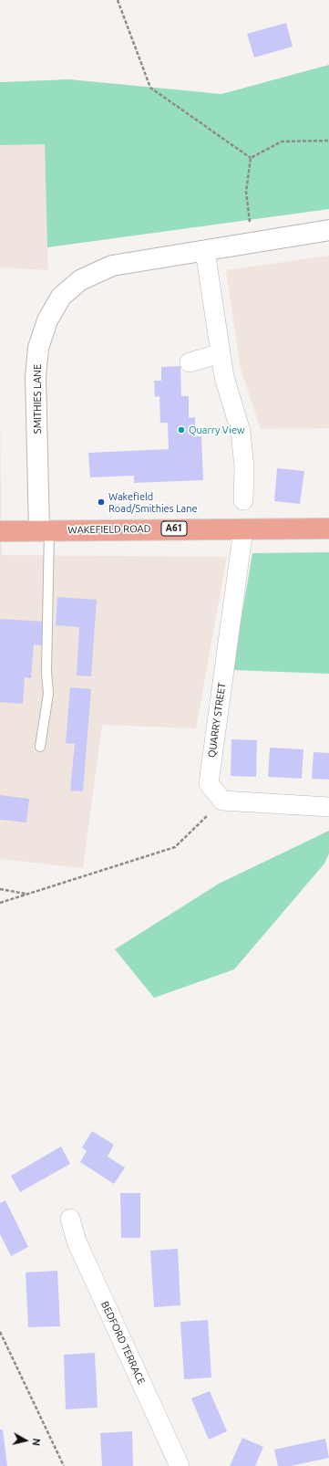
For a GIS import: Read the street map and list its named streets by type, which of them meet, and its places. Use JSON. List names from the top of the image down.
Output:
{
  "streets": {
    "main road": ["A61", "WAKEFIELD ROAD"],
    "street": ["SMITHIES LANE", "QUARRY STREET", "BEDFORD TERRACE"]
  },
  "crossings": [
    ["SMITHIES LANE", "WAKEFIELD ROAD"],
    ["WAKEFIELD ROAD", "QUARRY STREET"]
  ],
  "places": ["Quarry View", "Wakefield Road/Smithies Lane"],
  "north": "right"
}
